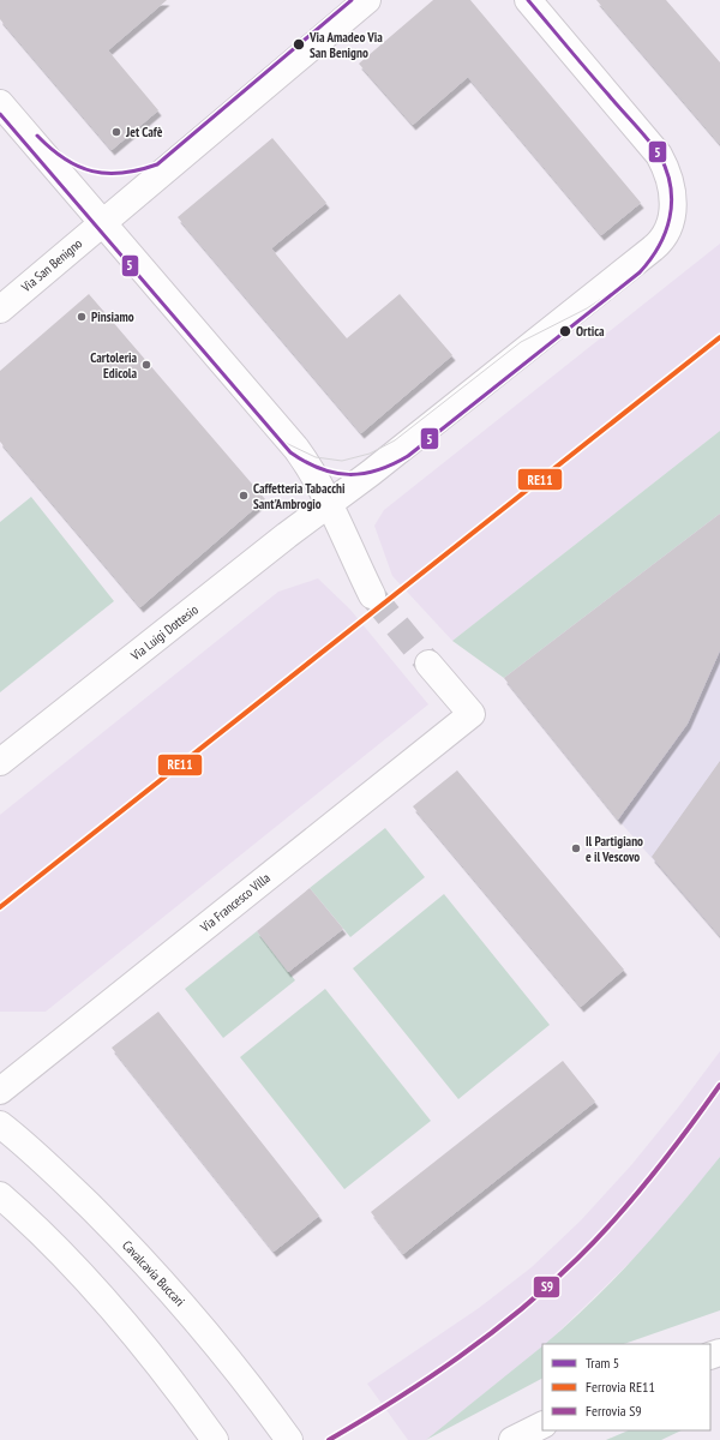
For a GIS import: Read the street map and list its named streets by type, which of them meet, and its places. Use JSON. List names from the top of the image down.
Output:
{
  "streets": {
    "street": [
      "Via San Benigno",
      "Via Luigi Dottesio",
      "Via Francesco Villa",
      "Cavalcavia Buccari"
    ]
  },
  "places": [
    "Via Amadeo Via San Benigno",
    "Jet Cafè",
    "Pinsiamo",
    "Ortica",
    "Cartoleria Edicola",
    "Caffetteria Tabacchi Sant'Ambrogio",
    "Il Partigiano e il Vescovo"
  ],
  "lines": ["tram line 5", "rail line RE11", "rail line S9"],
  "legend": ["Tram 5", "Ferrovia RE11", "Ferrovia S9"]
}
